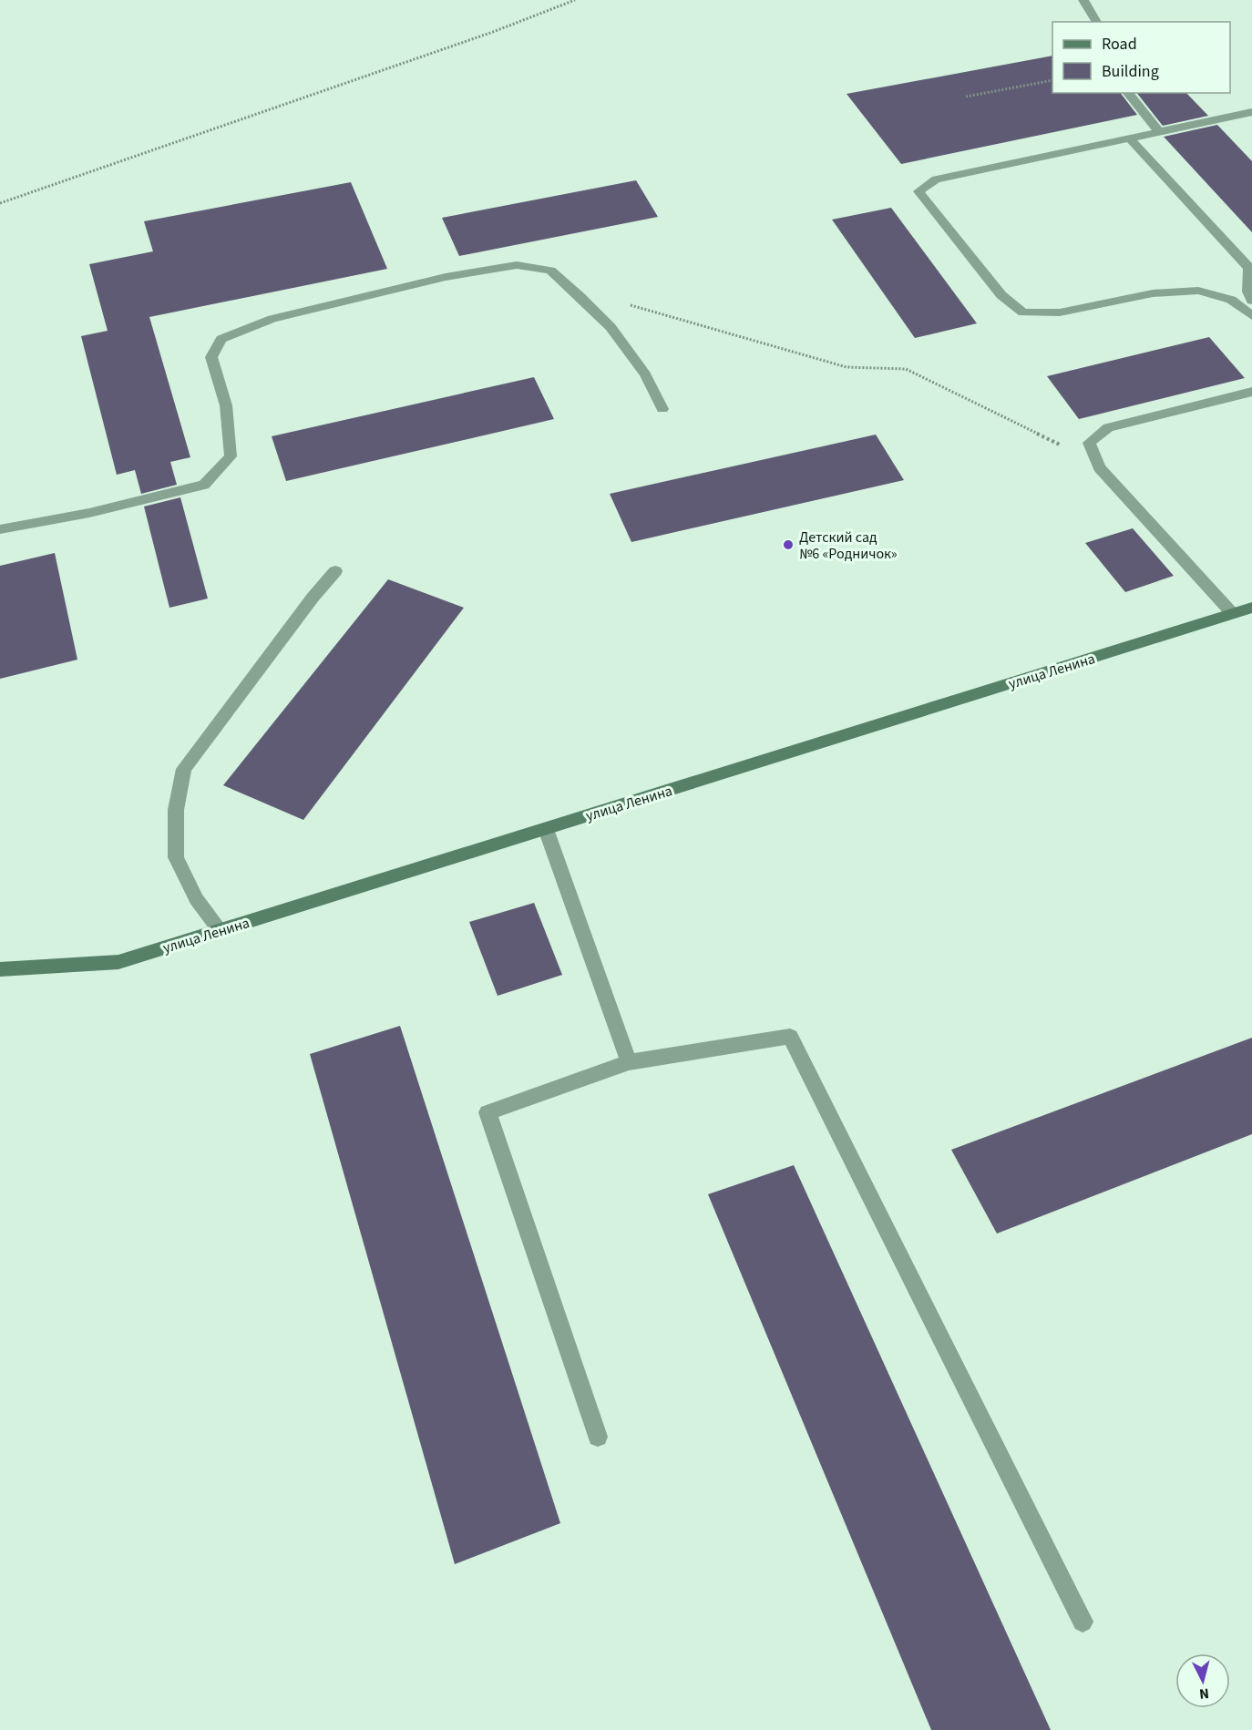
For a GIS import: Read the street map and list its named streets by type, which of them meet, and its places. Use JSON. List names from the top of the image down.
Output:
{
  "streets": {
    "street": ["улица Ленина"]
  },
  "places": ["Детский сад №6 «Родничок»"],
  "legend": ["Road", "Building"],
  "north": "bottom"
}
